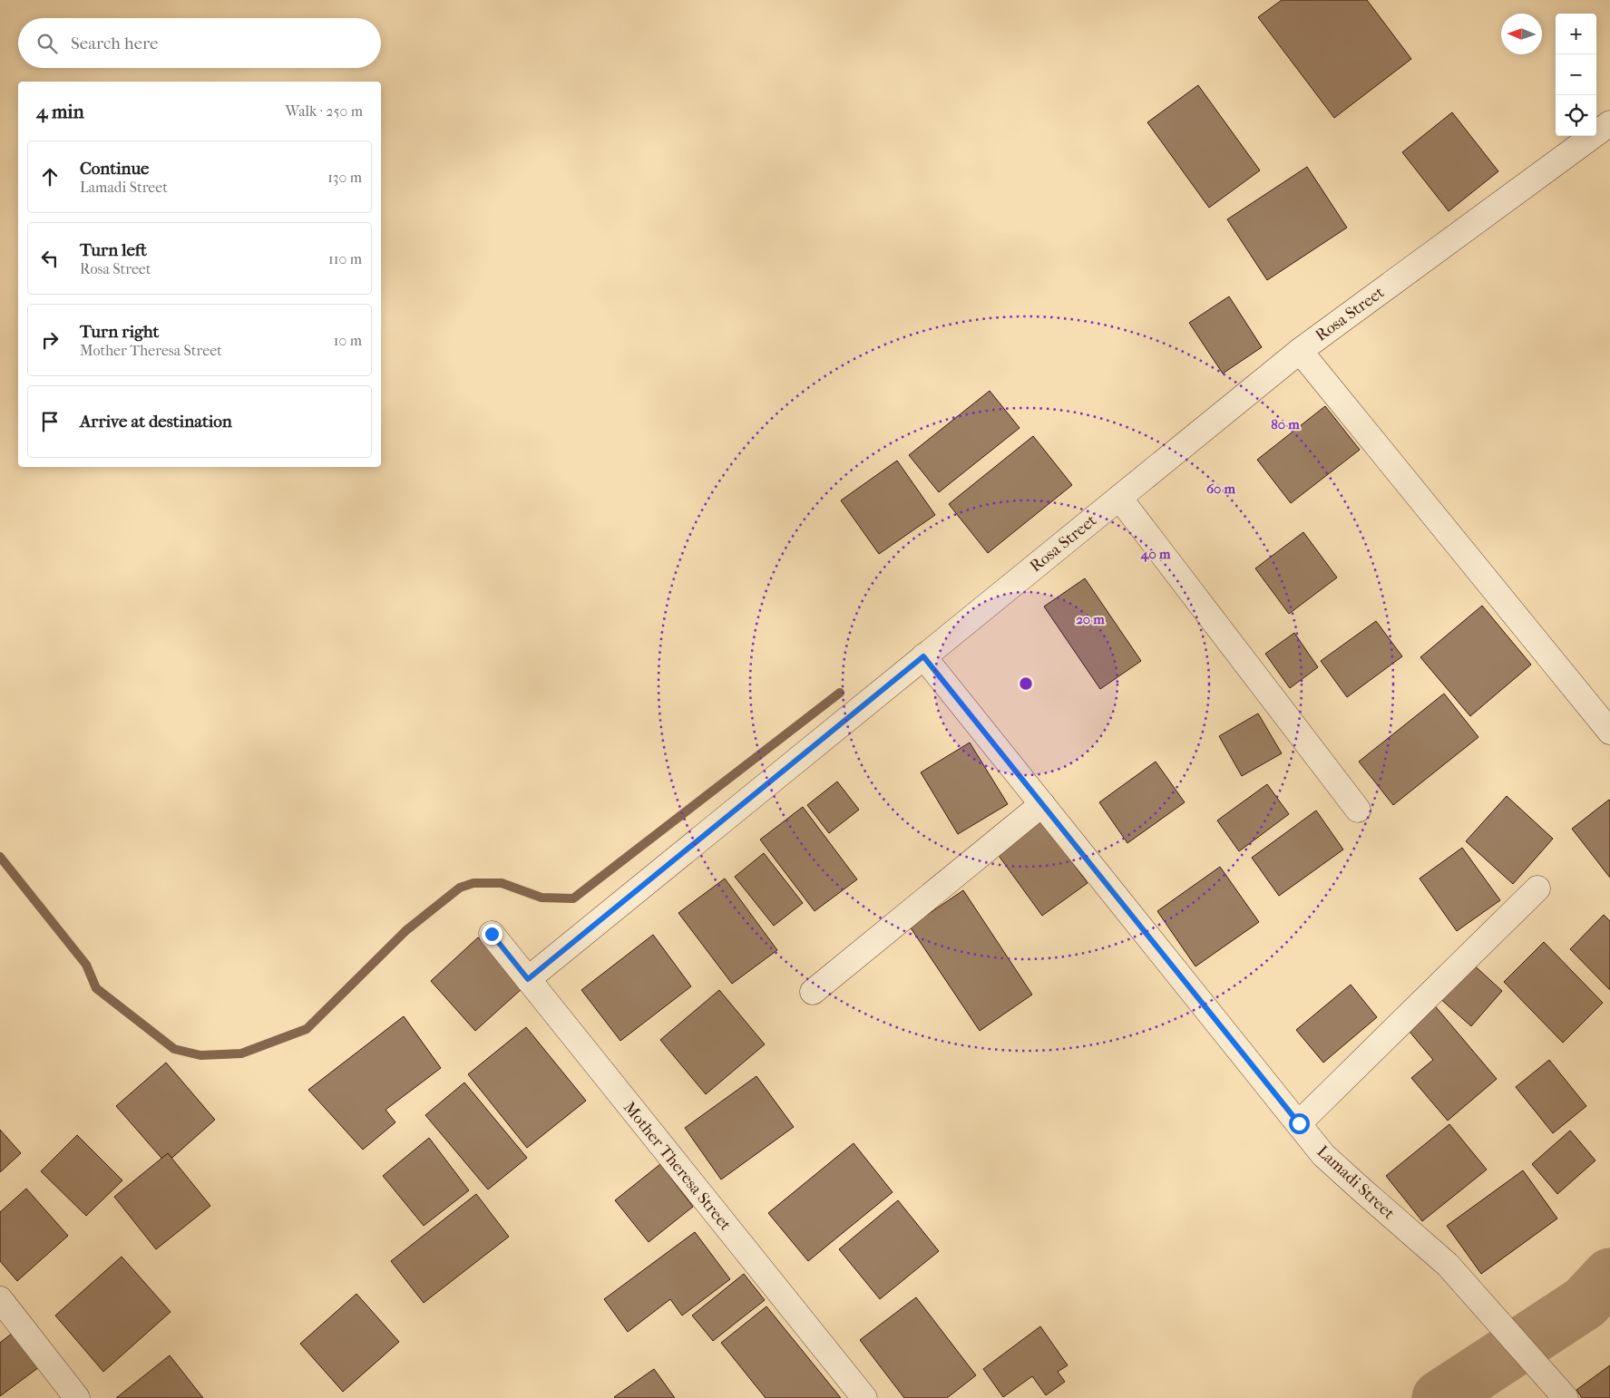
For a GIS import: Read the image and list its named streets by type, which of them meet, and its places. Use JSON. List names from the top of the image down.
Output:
{
  "streets": {
    "street": ["Rosa Street", "Mother Theresa Street", "Lamadi Street"]
  },
  "crossings": [
    ["Rosa Street", "Mother Theresa Street"],
    ["Rosa Street", "Lamadi Street"]
  ],
  "north": "left",
  "page": {
    "map_buttons": ["+", "−"],
    "search": "Search here",
    "heading": ["4 min", "Walk · 250 m"],
    "list": [
      ["Continue", "Lamadi Street", "130 m"],
      ["Turn left", "Rosa Street", "110 m"],
      ["Turn right", "Mother Theresa Street", "10 m"],
      "Arrive at destination"
    ]
  },
  "rings": [
    "80 m",
    "60 m",
    "40 m",
    "20 m"
  ]
}
